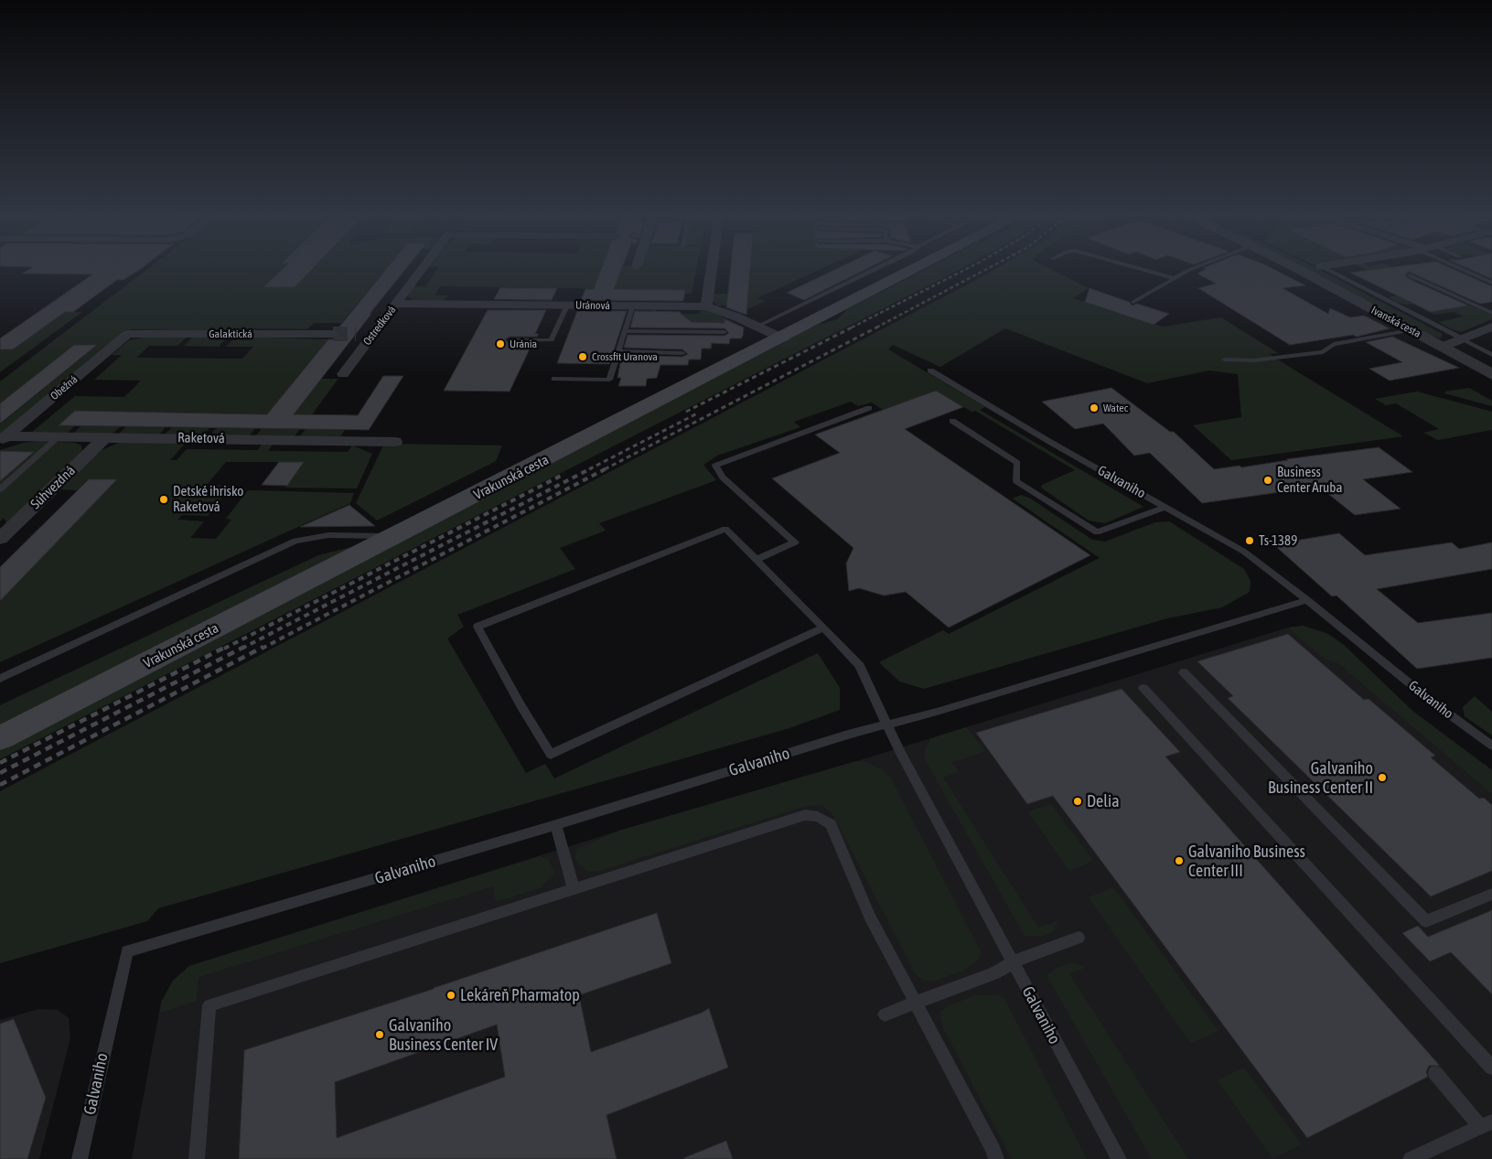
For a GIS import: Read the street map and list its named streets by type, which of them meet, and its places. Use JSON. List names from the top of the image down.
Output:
{
  "streets": {
    "main road": ["Vrakunská cesta"],
    "street": [
      "Uránová",
      "Ivanská cesta",
      "Ostredková",
      "Galaktická",
      "Obežná",
      "Raketová",
      "Súhvezdná"
    ],
    "lane": ["Galvaniho"]
  },
  "crossings": [
    ["Uránová", "Ostredková"],
    ["Uránová", "Vrakunská cesta"],
    ["Galaktická", "Obežná"],
    ["Obežná", "Raketová"],
    ["Raketová", "Súhvezdná"]
  ],
  "places": [
    "Uránia",
    "Crossfit Uranova",
    "Watec",
    "Business Center Aruba",
    "Detské ihrisko Raketová",
    "Ts-1389",
    "Galvaniho Business Center II",
    "Delia",
    "Galvaniho Business Center III",
    "Lekáreň Pharmatop",
    "Galvaniho Business Center IV"
  ]
}
